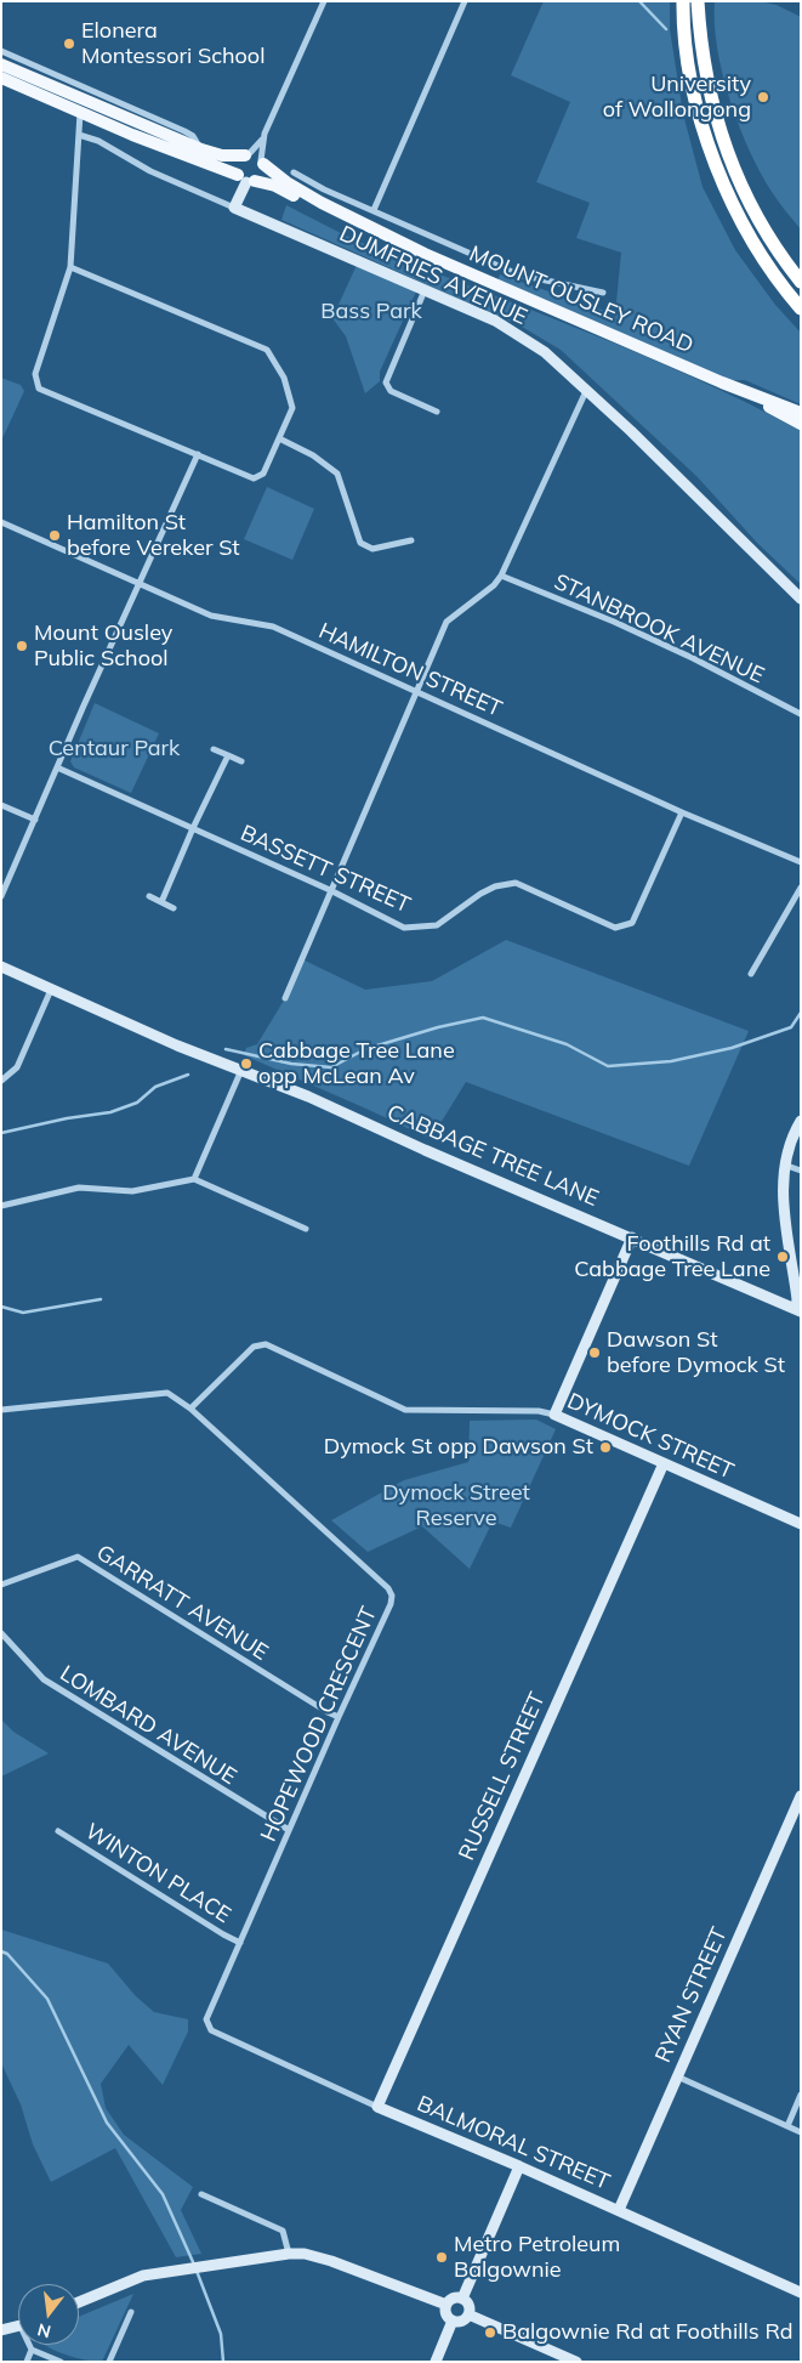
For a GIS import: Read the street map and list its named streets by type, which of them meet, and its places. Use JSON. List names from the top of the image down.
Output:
{
  "streets": {
    "main road": ["MOUNT OUSLEY ROAD"],
    "street": [
      "DUMFRIES AVENUE",
      "STANBROOK AVENUE",
      "HAMILTON STREET",
      "BASSETT STREET",
      "CABBAGE TREE LANE",
      "DYMOCK STREET",
      "GARRATT AVENUE",
      "HOPEWOOD CRESCENT",
      "LOMBARD AVENUE",
      "RUSSELL STREET",
      "WINTON PLACE",
      "RYAN STREET",
      "BALMORAL STREET"
    ]
  },
  "crossings": [
    ["HAMILTON STREET", "BASSETT STREET"],
    ["DYMOCK STREET", "HOPEWOOD CRESCENT"],
    ["DYMOCK STREET", "RUSSELL STREET"],
    ["GARRATT AVENUE", "HOPEWOOD CRESCENT"],
    ["HOPEWOOD CRESCENT", "LOMBARD AVENUE"],
    ["HOPEWOOD CRESCENT", "WINTON PLACE"],
    ["HOPEWOOD CRESCENT", "BALMORAL STREET"],
    ["RUSSELL STREET", "BALMORAL STREET"],
    ["RYAN STREET", "BALMORAL STREET"]
  ],
  "parks": ["Bass Park", "Centaur Park", "Dymock Street Reserve"],
  "places": [
    "Elonera Montessori School",
    "University of Wollongong",
    "Hamilton St before Vereker St",
    "Mount Ousley Public School",
    "Cabbage Tree Lane opp McLean Av",
    "Foothills Rd at Cabbage Tree Lane",
    "Dawson St before Dymock St",
    "Dymock St opp Dawson St",
    "Metro Petroleum Balgownie",
    "Balgownie Rd at Foothills Rd"
  ],
  "north": "bottom"
}
